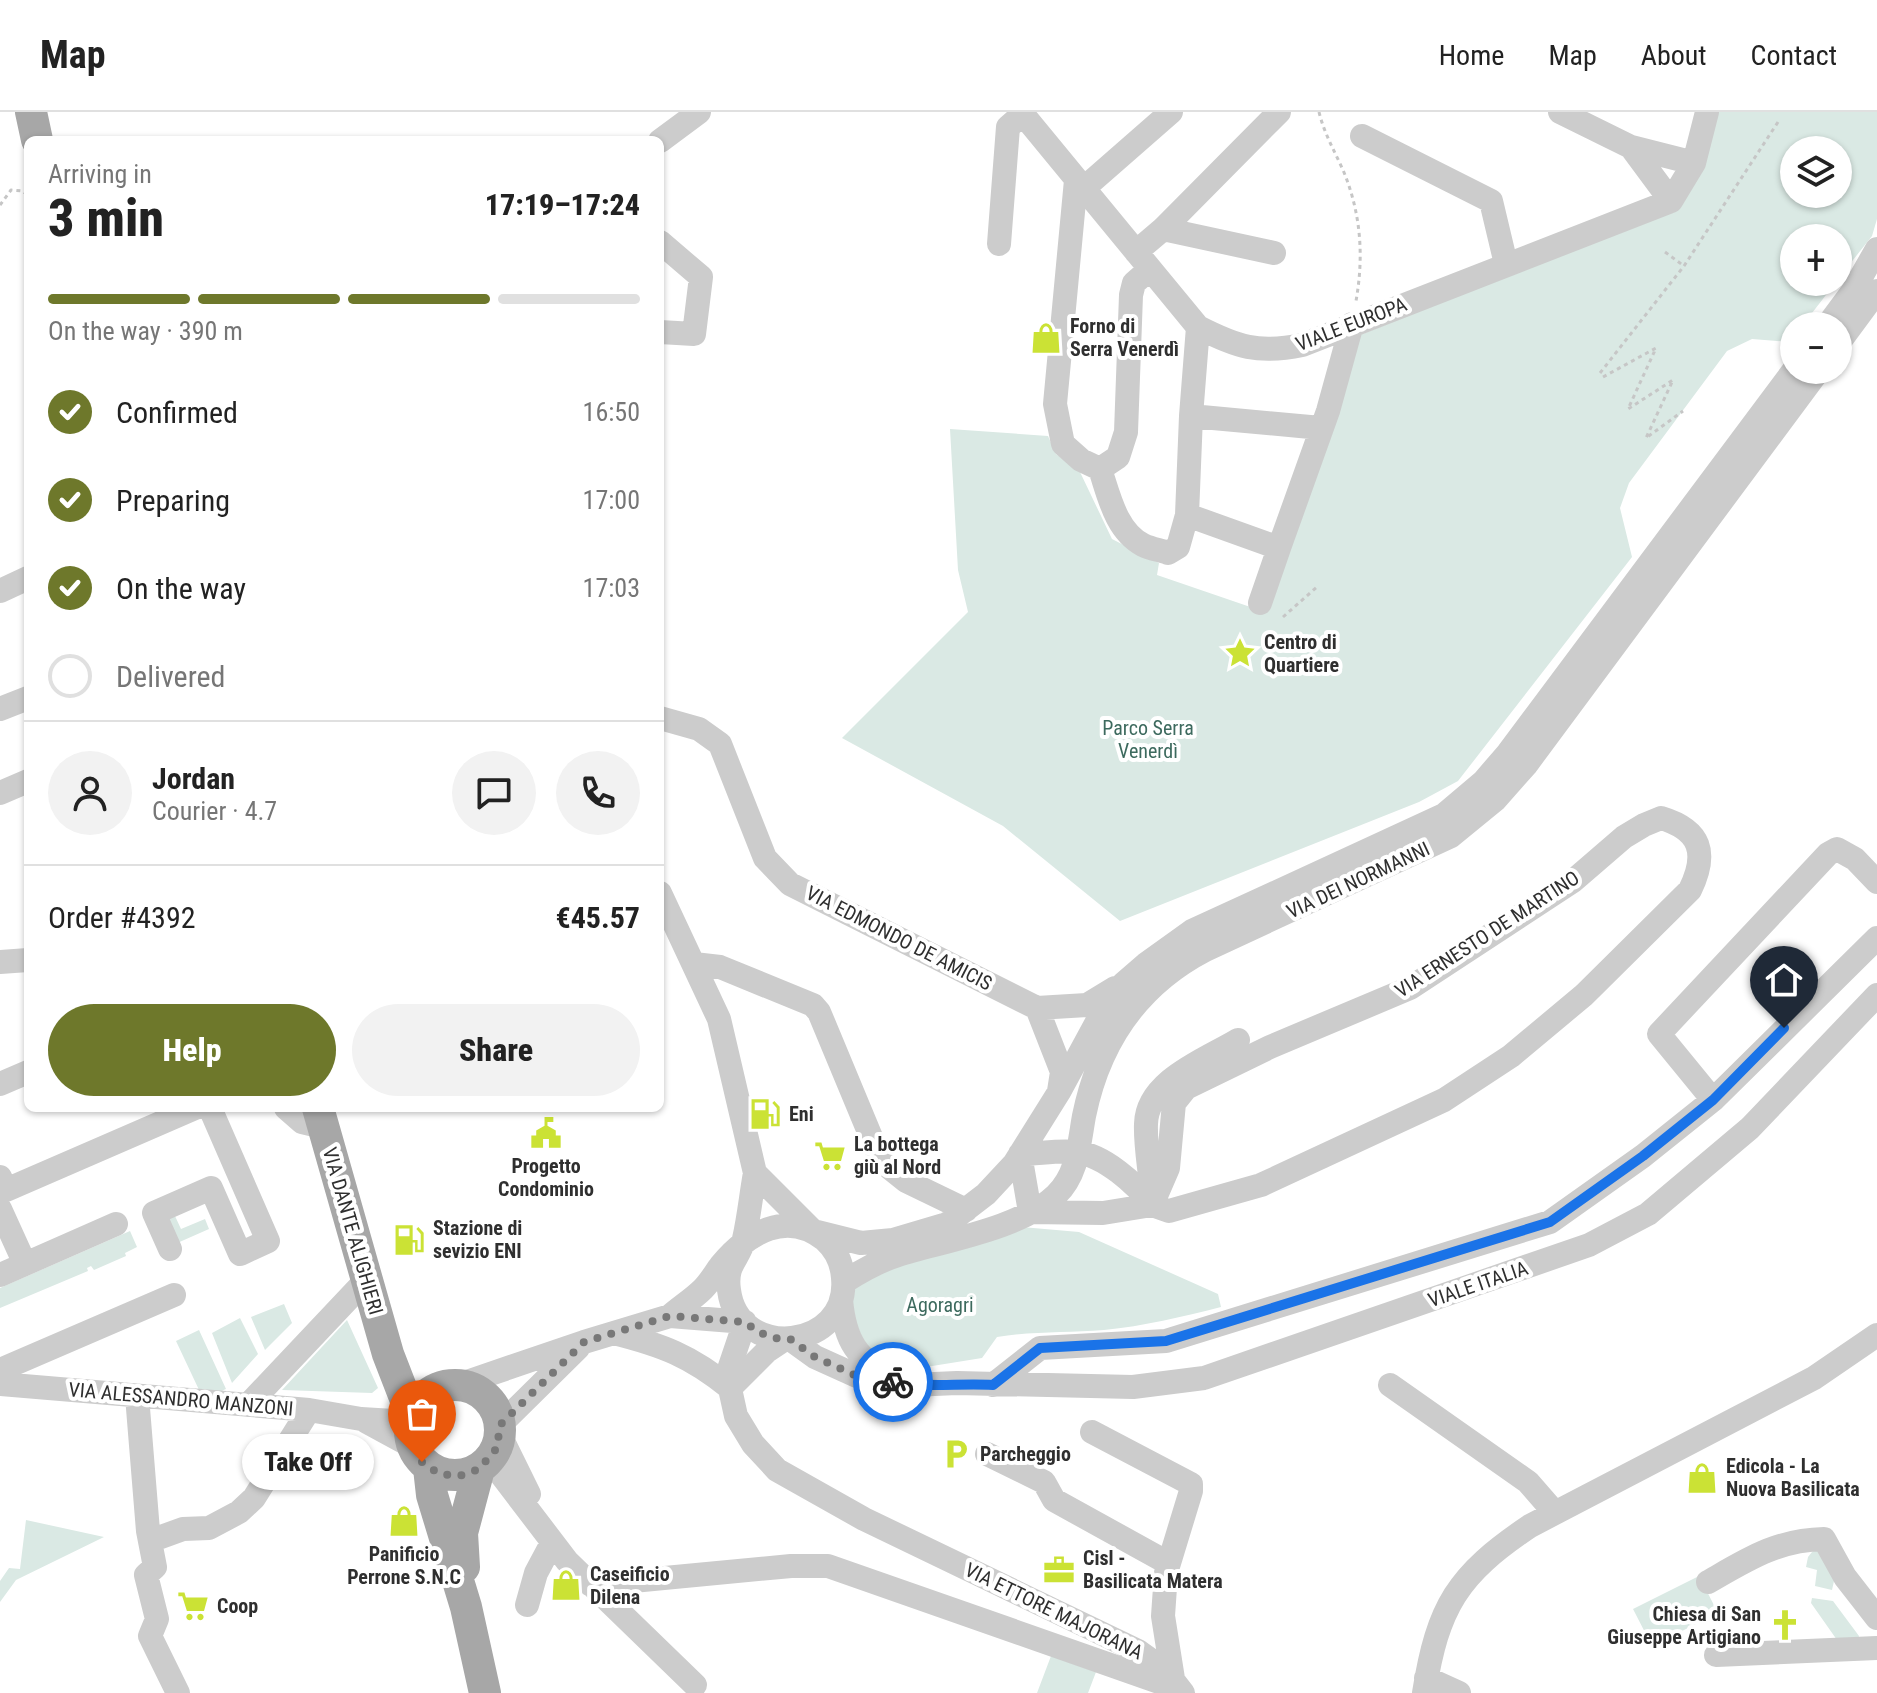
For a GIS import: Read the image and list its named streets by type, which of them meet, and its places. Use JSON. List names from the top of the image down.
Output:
{
  "streets": {
    "main road": ["VIA DANTE ALIGHIERI"],
    "street": [
      "VIALE EUROPA",
      "VIA DEI NORMANNI",
      "VIA ERNESTO DE MARTINO",
      "VIA EDMONDO DE AMICIS",
      "VIALE ITALIA",
      "VIA ALESSANDRO MANZONI",
      "VIA ETTORE MAJORANA"
    ]
  },
  "crossings": [
    ["VIA DEI NORMANNI", "VIA ERNESTO DE MARTINO"],
    ["VIA DEI NORMANNI", "VIALE ITALIA"],
    ["VIA DEI NORMANNI", "VIA ETTORE MAJORANA"],
    ["VIA DANTE ALIGHIERI", "VIA ALESSANDRO MANZONI"],
    ["VIALE ITALIA", "VIA ETTORE MAJORANA"]
  ],
  "parks": ["Parco Serra Venerdì", "Agoragri"],
  "places": {
    "shop": [
      "Forno di Serra Venerdì",
      "Edicola - La Nuova Basilicata",
      "Panificio Perrone S.N.C",
      "Caseificio Dilena"
    ],
    "place": ["Centro di Quartiere"],
    "fuel station": ["Eni", "Stazione di sevizio ENI"],
    "public building": ["Progetto Condominio"],
    "supermarket": ["La bottega giù al Nord", "Coop"],
    "parking": ["Parcheggio"],
    "other": ["Take Off"],
    "office": ["Cisl - Basilicata Matera"],
    "church": ["Chiesa di San Giuseppe Artigiano"]
  },
  "page": {
    "header": "Map",
    "nav": [
      "Home",
      "Map",
      "About",
      "Contact"
    ],
    "map_buttons": ["+", "−"],
    "heading": ["3 min", "Arriving in", "17:19–17:24"],
    "panel": [
      "Jordan",
      "Courier · 4.7",
      "Order #4392",
      "€45.57"
    ],
    "bar": "On the way · 390 m",
    "list": [
      ["Confirmed", "16:50"],
      ["Preparing", "17:00"],
      ["On the way", "17:03"],
      "Delivered"
    ],
    "buttons": ["Help", "Share"],
    "bubble": "Take Off"
  }
}
